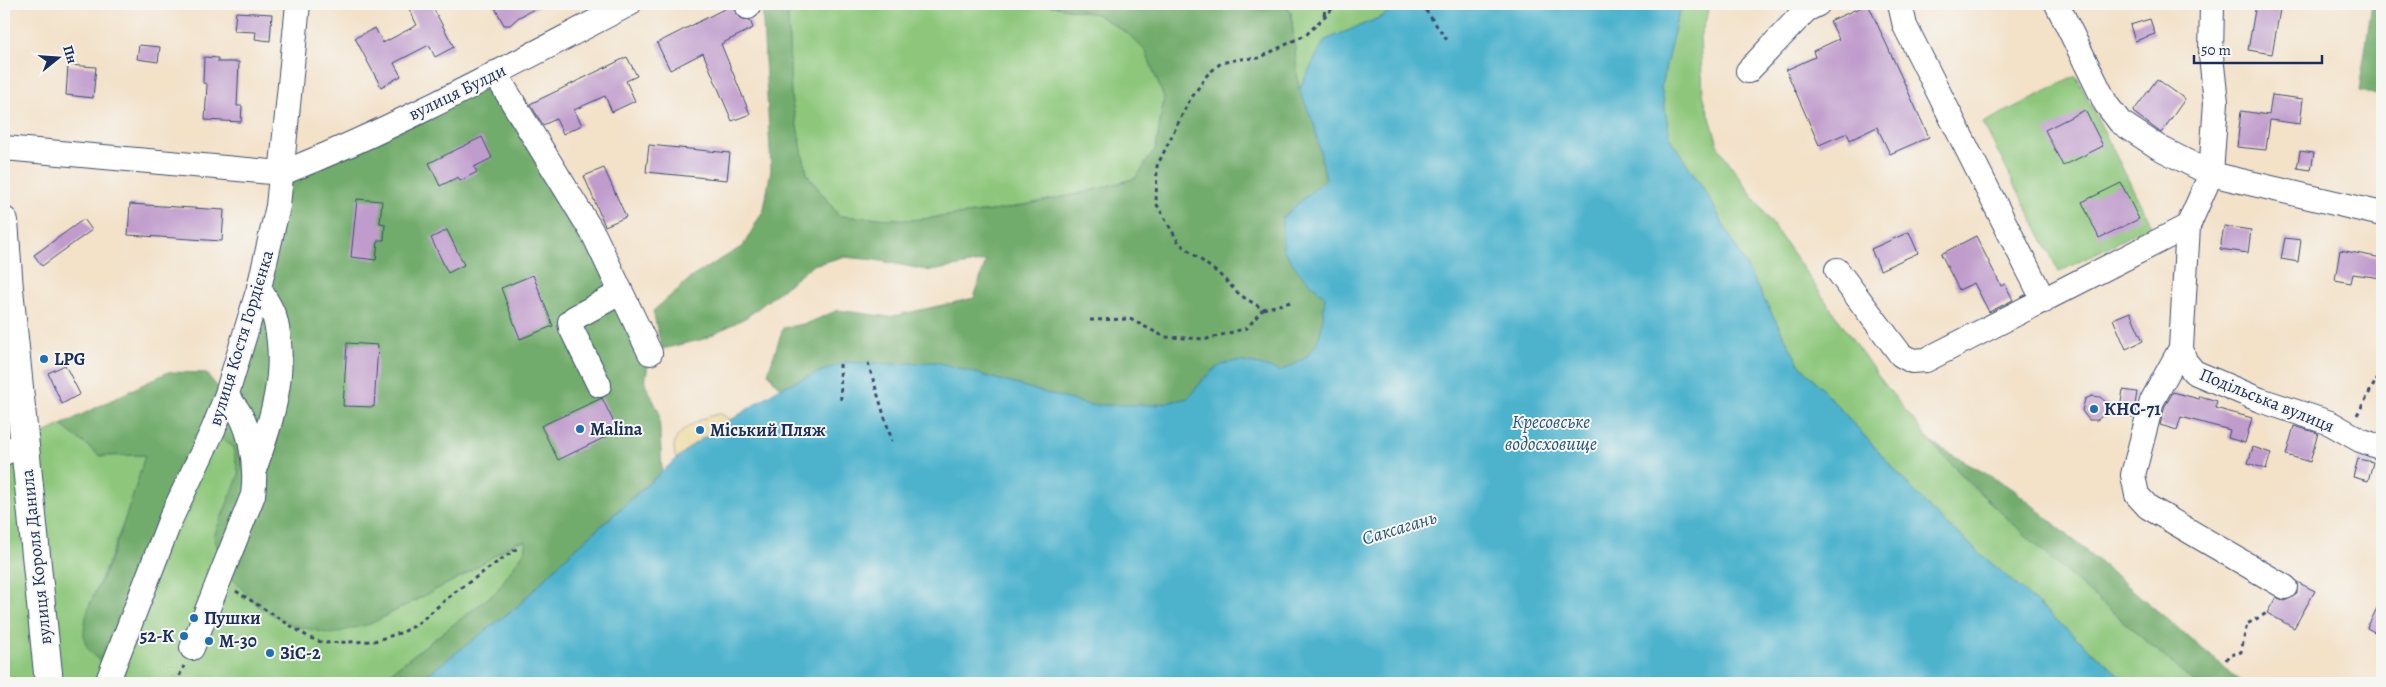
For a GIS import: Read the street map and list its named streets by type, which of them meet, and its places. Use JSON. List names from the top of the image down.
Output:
{
  "streets": {
    "main road": ["вулиця Короля Данила"],
    "street": ["вулиця Булди", "вулиця Костя Гордієнка", "Подільська вулиця"]
  },
  "crossings": [
    ["вулиця Булди", "вулиця Костя Гордієнка"]
  ],
  "water": ["Кресовське водосховище", "Саксагань"],
  "places": [
    "LPG",
    "КНС-71",
    "Malina",
    "Міський Пляж",
    "Пушки",
    "52-К",
    "М-30",
    "ЗіС-2"
  ],
  "scale_bar": "50 m",
  "north": "right"
}
